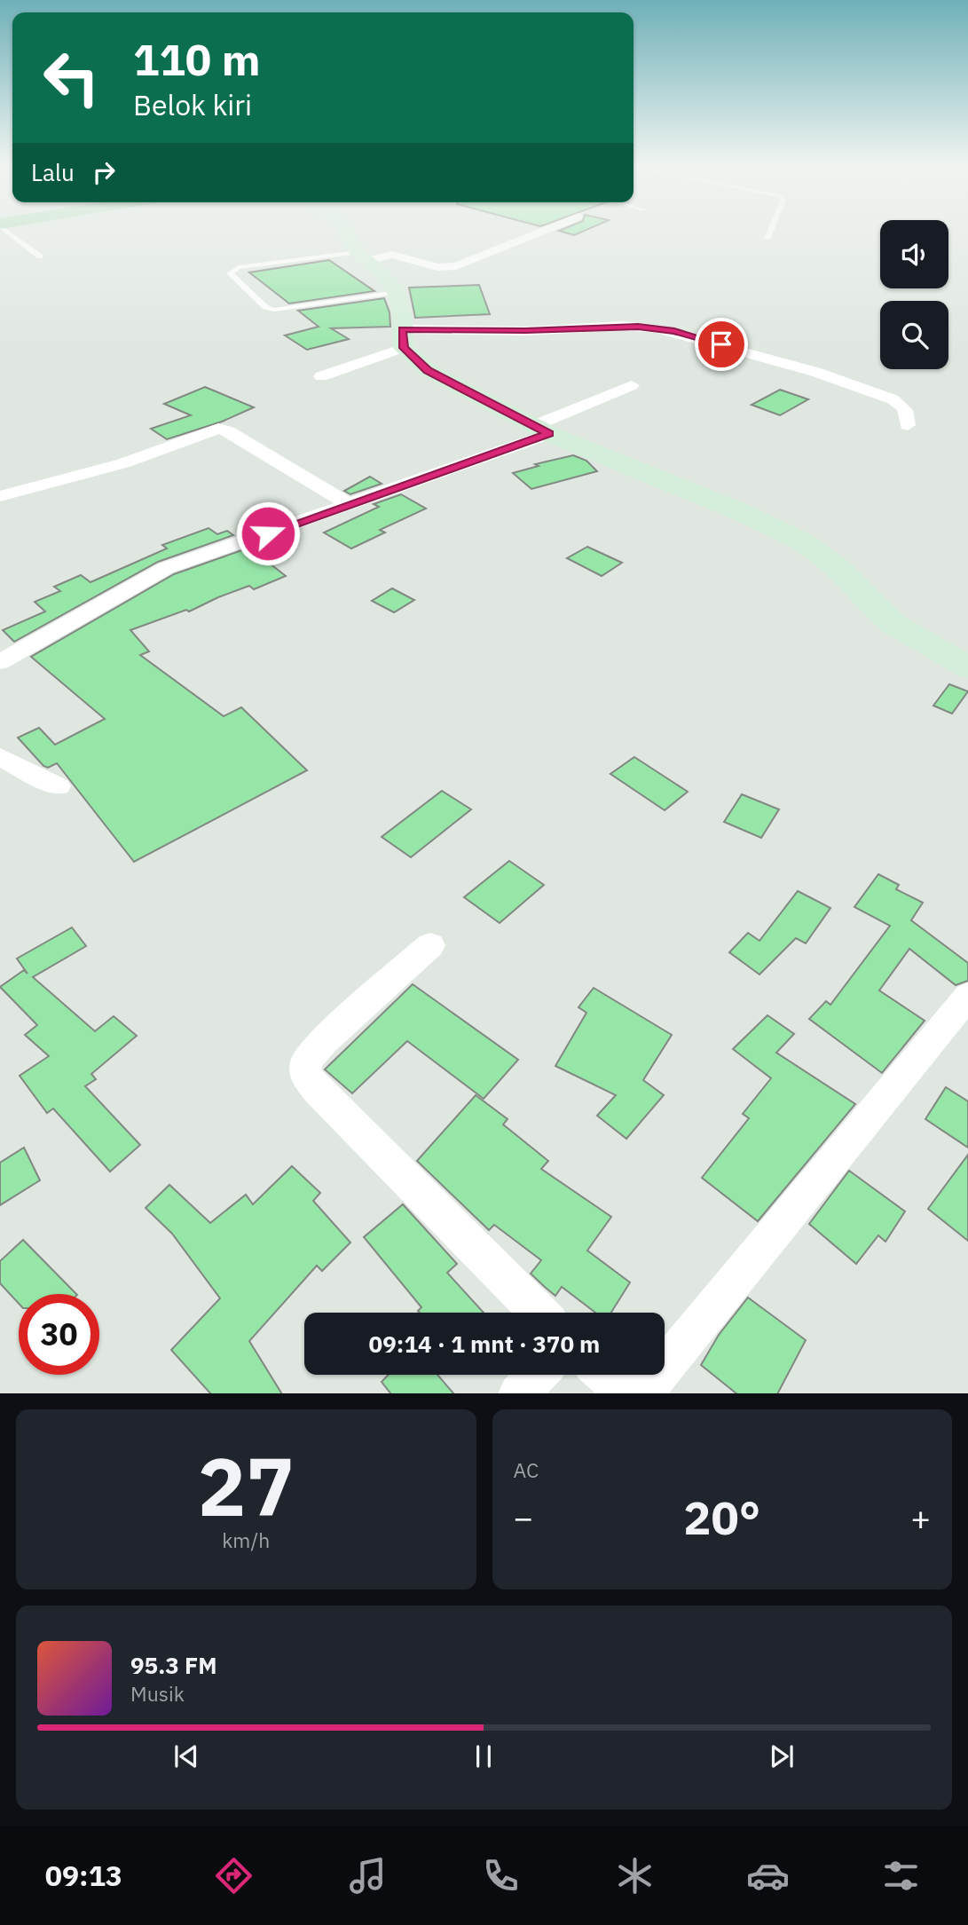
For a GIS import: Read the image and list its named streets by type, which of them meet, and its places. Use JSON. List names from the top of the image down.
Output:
{
  "page": {
    "turn": ["110 m", "Belok kiri"],
    "then": "Lalu",
    "limit": "30",
    "trip": "09:14 · 1 mnt · 370 m",
    "tile": [
      ["27", "km/h"],
      "AC"
    ],
    "heat": ["−", "20°", "+"],
    "song": ["95.3 FM", "Musik"],
    "tabs": "09:13"
  }
}
